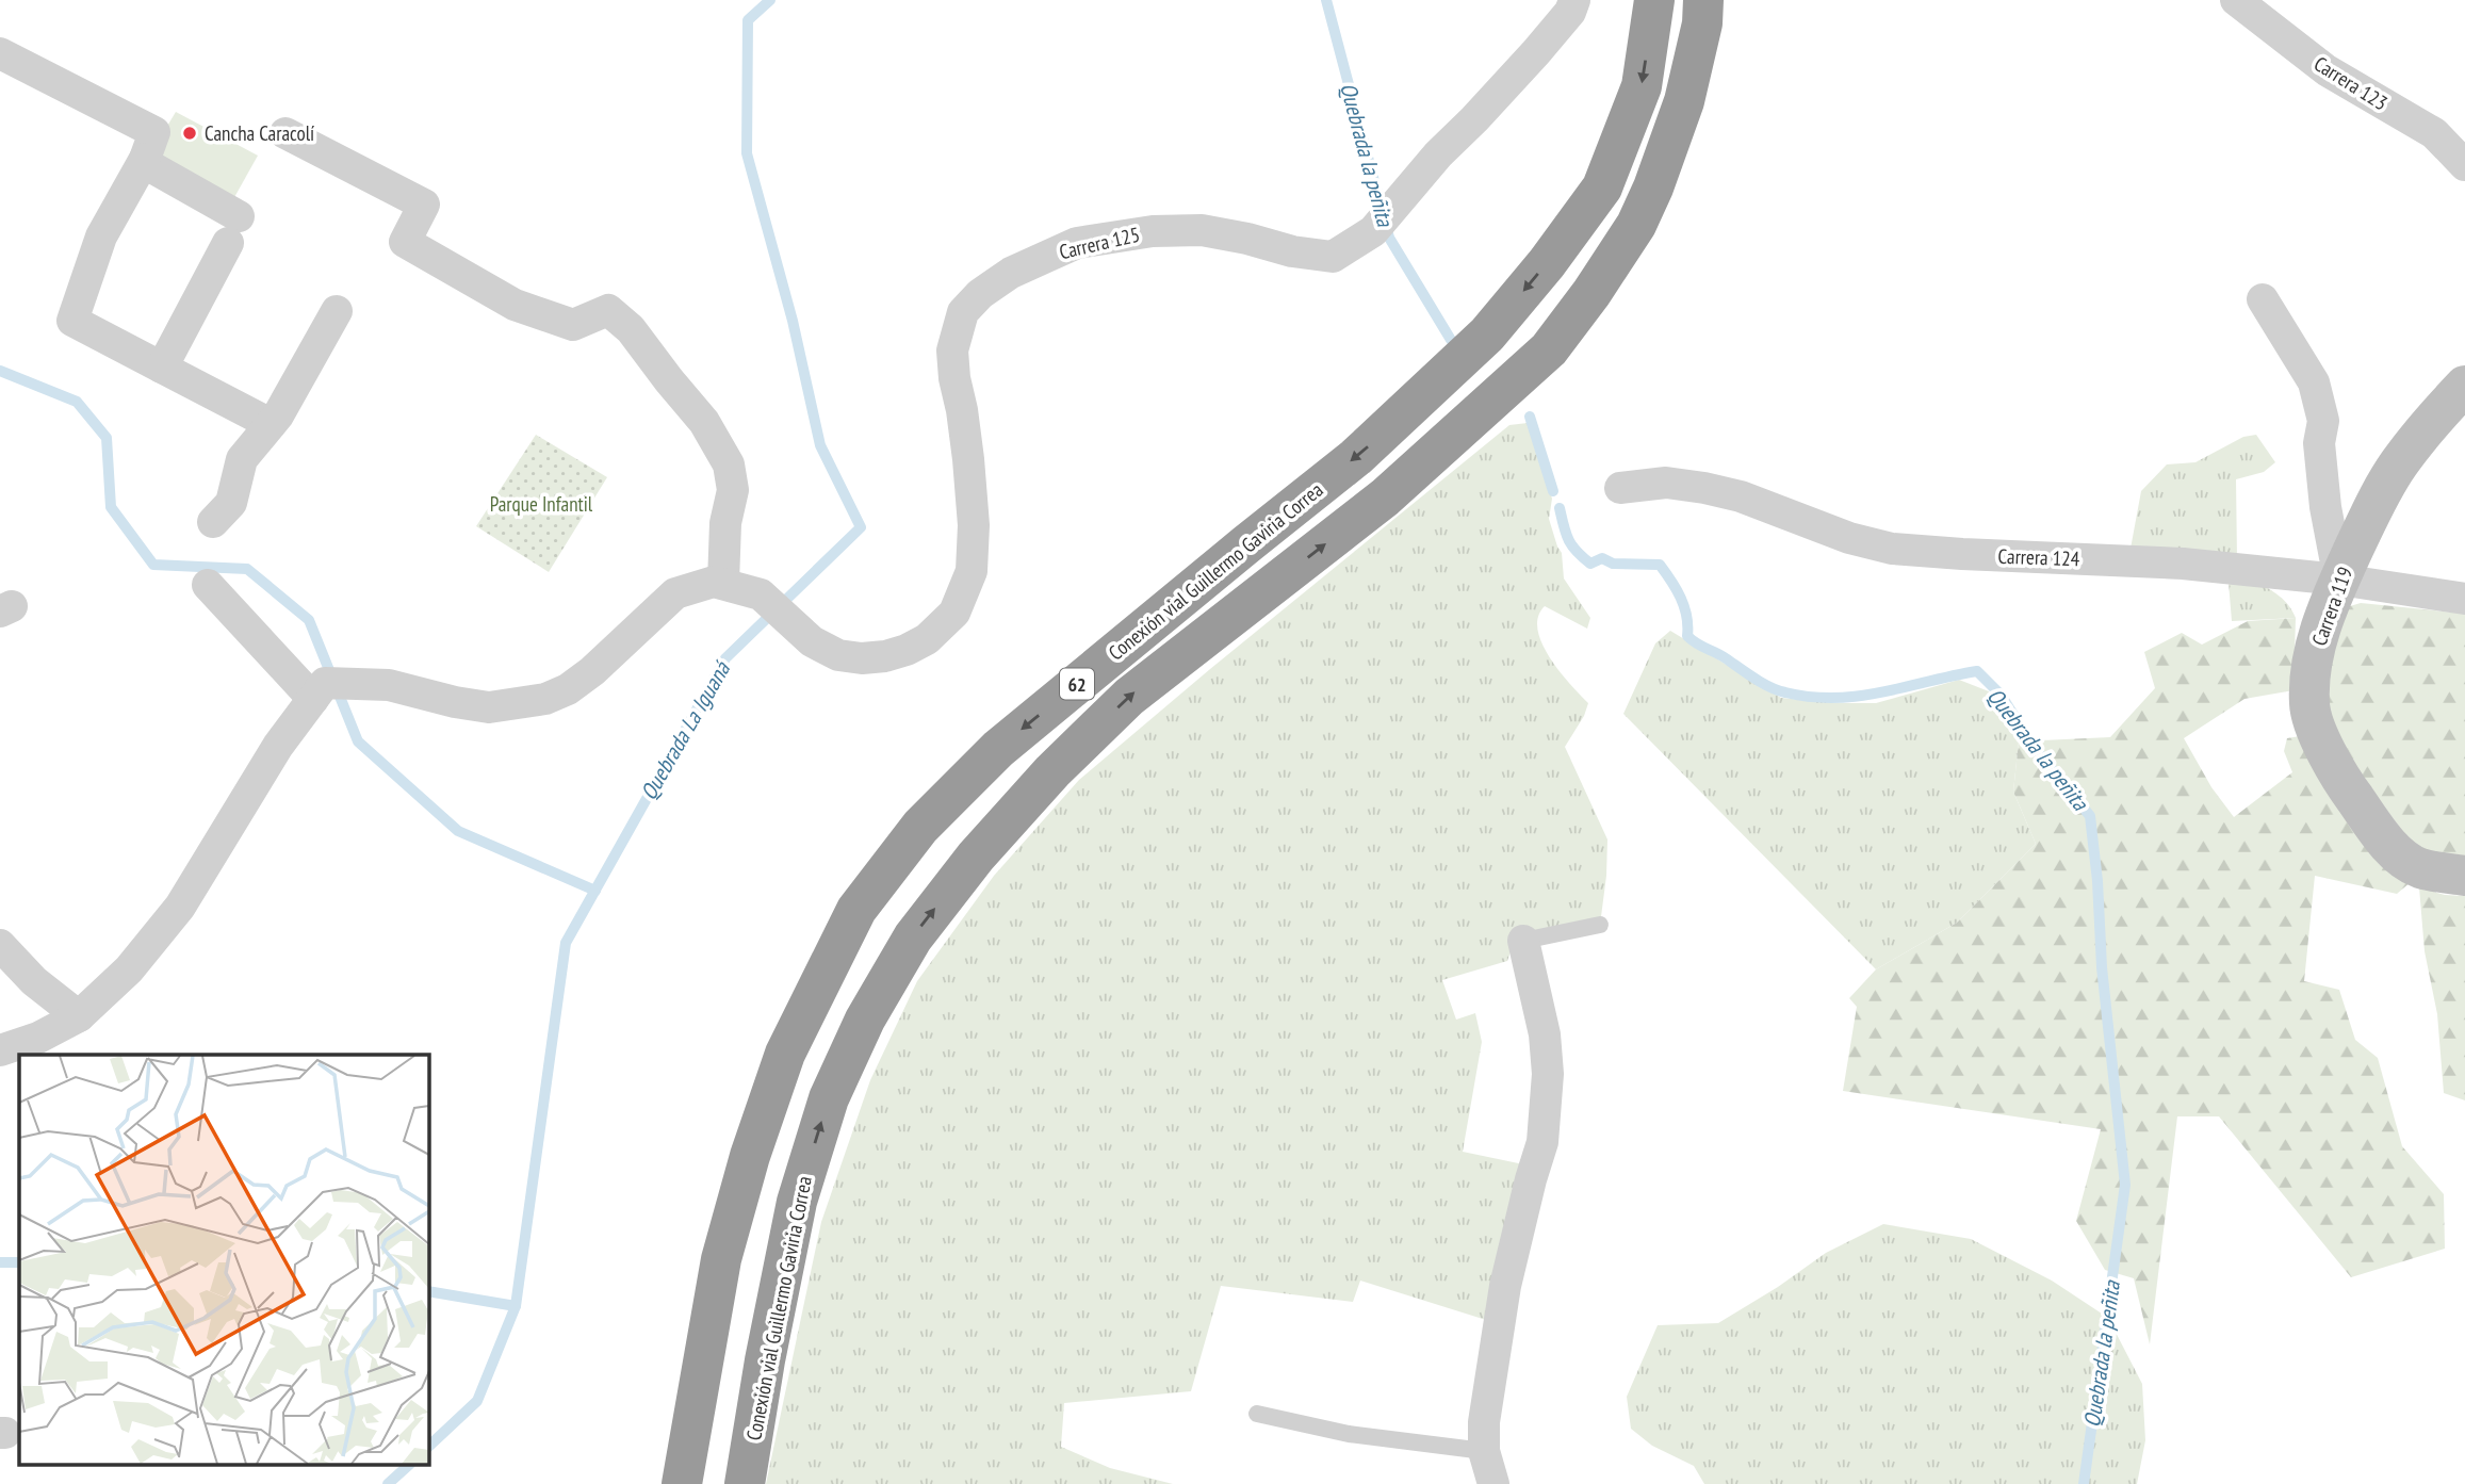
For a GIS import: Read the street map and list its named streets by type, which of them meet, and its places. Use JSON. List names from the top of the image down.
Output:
{
  "streets": {
    "highway": ["Conexión vial Guillermo Gaviria Correa", "62"],
    "street": [
      "Carrera 123",
      "Carrera 125",
      "Carrera 124",
      "Carrera 119"
    ]
  },
  "crossings": [
    ["Carrera 124", "Carrera 119"]
  ],
  "water": ["Quebrada la peñita", "Quebrada La Iguaná"],
  "parks": ["Parque Infantil"],
  "places": ["Cancha Caracolí"]
}
